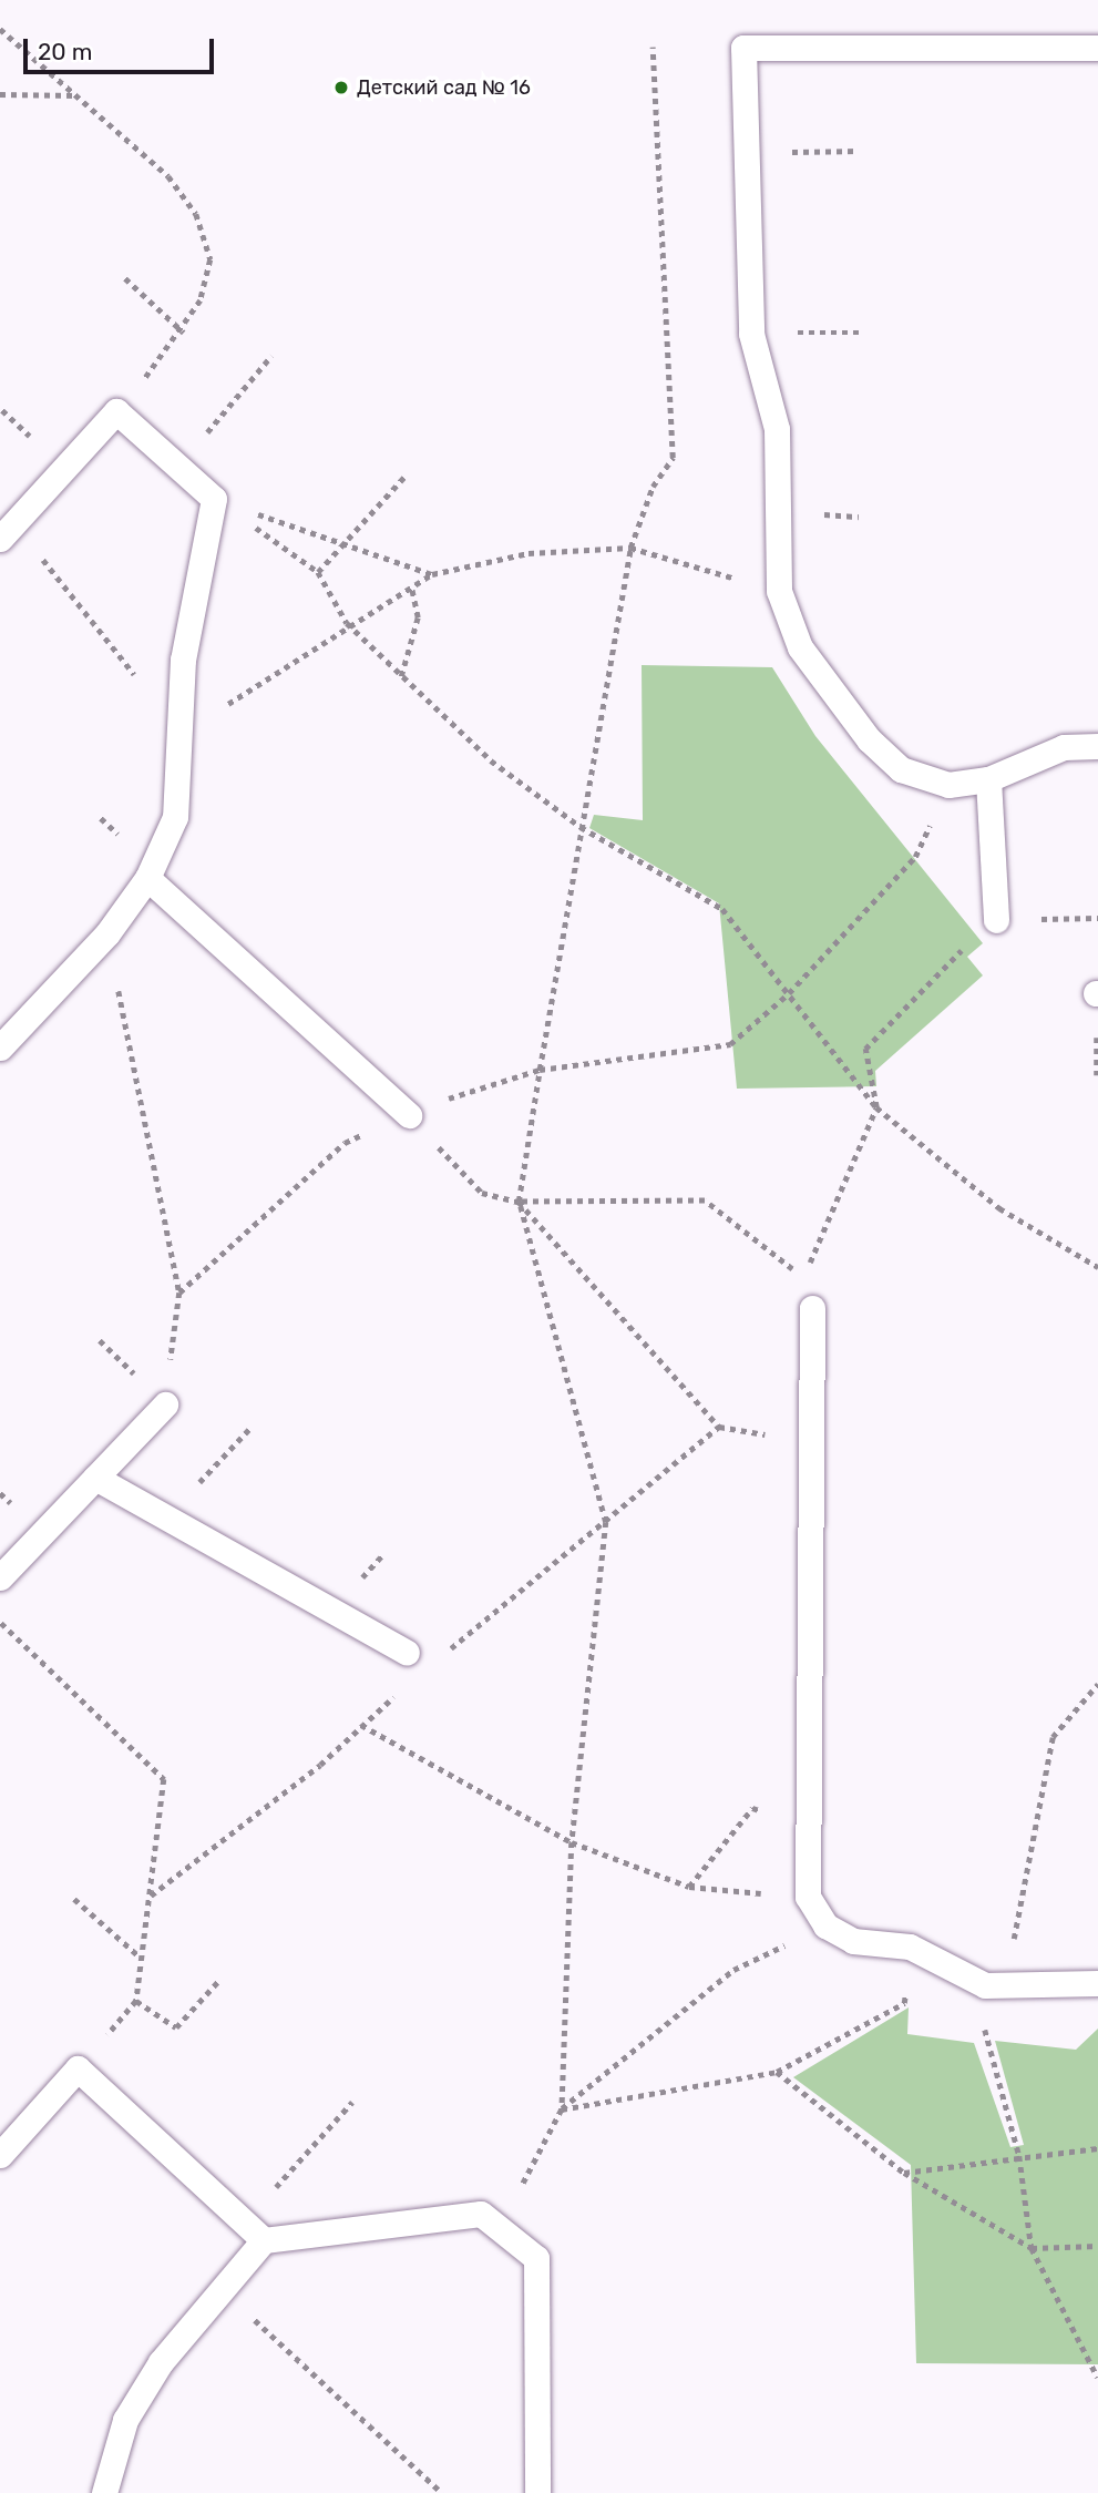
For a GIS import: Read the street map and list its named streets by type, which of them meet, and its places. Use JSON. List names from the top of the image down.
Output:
{
  "places": ["Детский сад № 16"],
  "scale_bar": "20 m"
}
